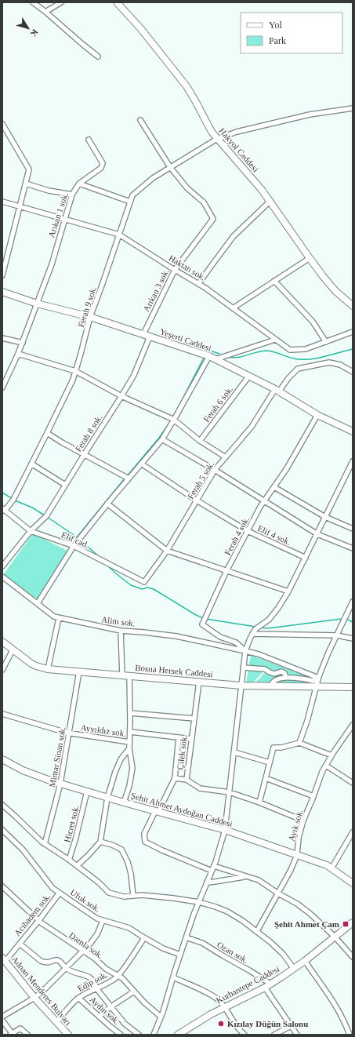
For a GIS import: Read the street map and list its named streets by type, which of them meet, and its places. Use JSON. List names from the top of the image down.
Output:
{
  "streets": {
    "street": [
      "Hakyol Caddesi",
      "Arıkan 1 sok.",
      "Haktan sok.",
      "Arıkan 3 sok.",
      "Ferah 9 sok.",
      "Yeşerti Caddesi",
      "Ferah 6 sok.",
      "Ferah 8 sok.",
      "Ferah 5 sok.",
      "Elif 4 sok.",
      "Ferah 4 sok.",
      "Elif cad.",
      "Alim sok.",
      "Bosna Hersek Caddesi",
      "Ayyıldız sok.",
      "Çilek sok.",
      "Mimar Sinan sok.",
      "Şehit Ahmet Aydoğan Caddesi",
      "Hicret sok.",
      "Ayık sok.",
      "Ufuk sok.",
      "Acıbadem sok.",
      "Damla sok.",
      "Ozan sok.",
      "Edip sok.",
      "Kurbantepe Caddesi",
      "Adnan Menderes Bulvarı",
      "Aydın sok."
    ]
  },
  "crossings": [
    ["Hakyol Caddesi", "Ferah 9 sok."],
    ["Arıkan 1 sok.", "Haktan sok."],
    ["Arıkan 1 sok.", "Yeşerti Caddesi"],
    ["Haktan sok.", "Arıkan 3 sok."],
    ["Haktan sok.", "Ferah 9 sok."],
    ["Arıkan 3 sok.", "Ferah 9 sok."],
    ["Arıkan 3 sok.", "Yeşerti Caddesi"],
    ["Ferah 9 sok.", "Yeşerti Caddesi"],
    ["Ferah 9 sok.", "Elif cad."],
    ["Yeşerti Caddesi", "Ferah 6 sok."],
    ["Yeşerti Caddesi", "Ferah 8 sok."],
    ["Yeşerti Caddesi", "Ferah 5 sok."],
    ["Yeşerti Caddesi", "Ferah 4 sok."],
    ["Ferah 8 sok.", "Elif cad."],
    ["Ferah 5 sok.", "Elif 4 sok."],
    ["Ferah 5 sok.", "Elif cad."],
    ["Elif 4 sok.", "Ferah 4 sok."],
    ["Ferah 4 sok.", "Alim sok."],
    ["Bosna Hersek Caddesi", "Çilek sok."],
    ["Bosna Hersek Caddesi", "Mimar Sinan sok."],
    ["Ayyıldız sok.", "Mimar Sinan sok."],
    ["Çilek sok.", "Ayık sok."],
    ["Mimar Sinan sok.", "Şehit Ahmet Aydoğan Caddesi"],
    ["Şehit Ahmet Aydoğan Caddesi", "Hicret sok."],
    ["Şehit Ahmet Aydoğan Caddesi", "Ayık sok."],
    ["Ufuk sok.", "Acıbadem sok."],
    ["Ufuk sok.", "Edip sok."],
    ["Acıbadem sok.", "Damla sok."],
    ["Acıbadem sok.", "Adnan Menderes Bulvarı"],
    ["Damla sok.", "Edip sok."],
    ["Ozan sok.", "Kurbantepe Caddesi"],
    ["Edip sok.", "Adnan Menderes Bulvarı"],
    ["Edip sok.", "Aydın sok."]
  ],
  "places": {
    "transit": ["Şehit Ahmet Çam"],
    "other": ["Kızılay Düğün Salonu"]
  },
  "legend": ["Yol", "Park"],
  "north": "bottom right"
}
